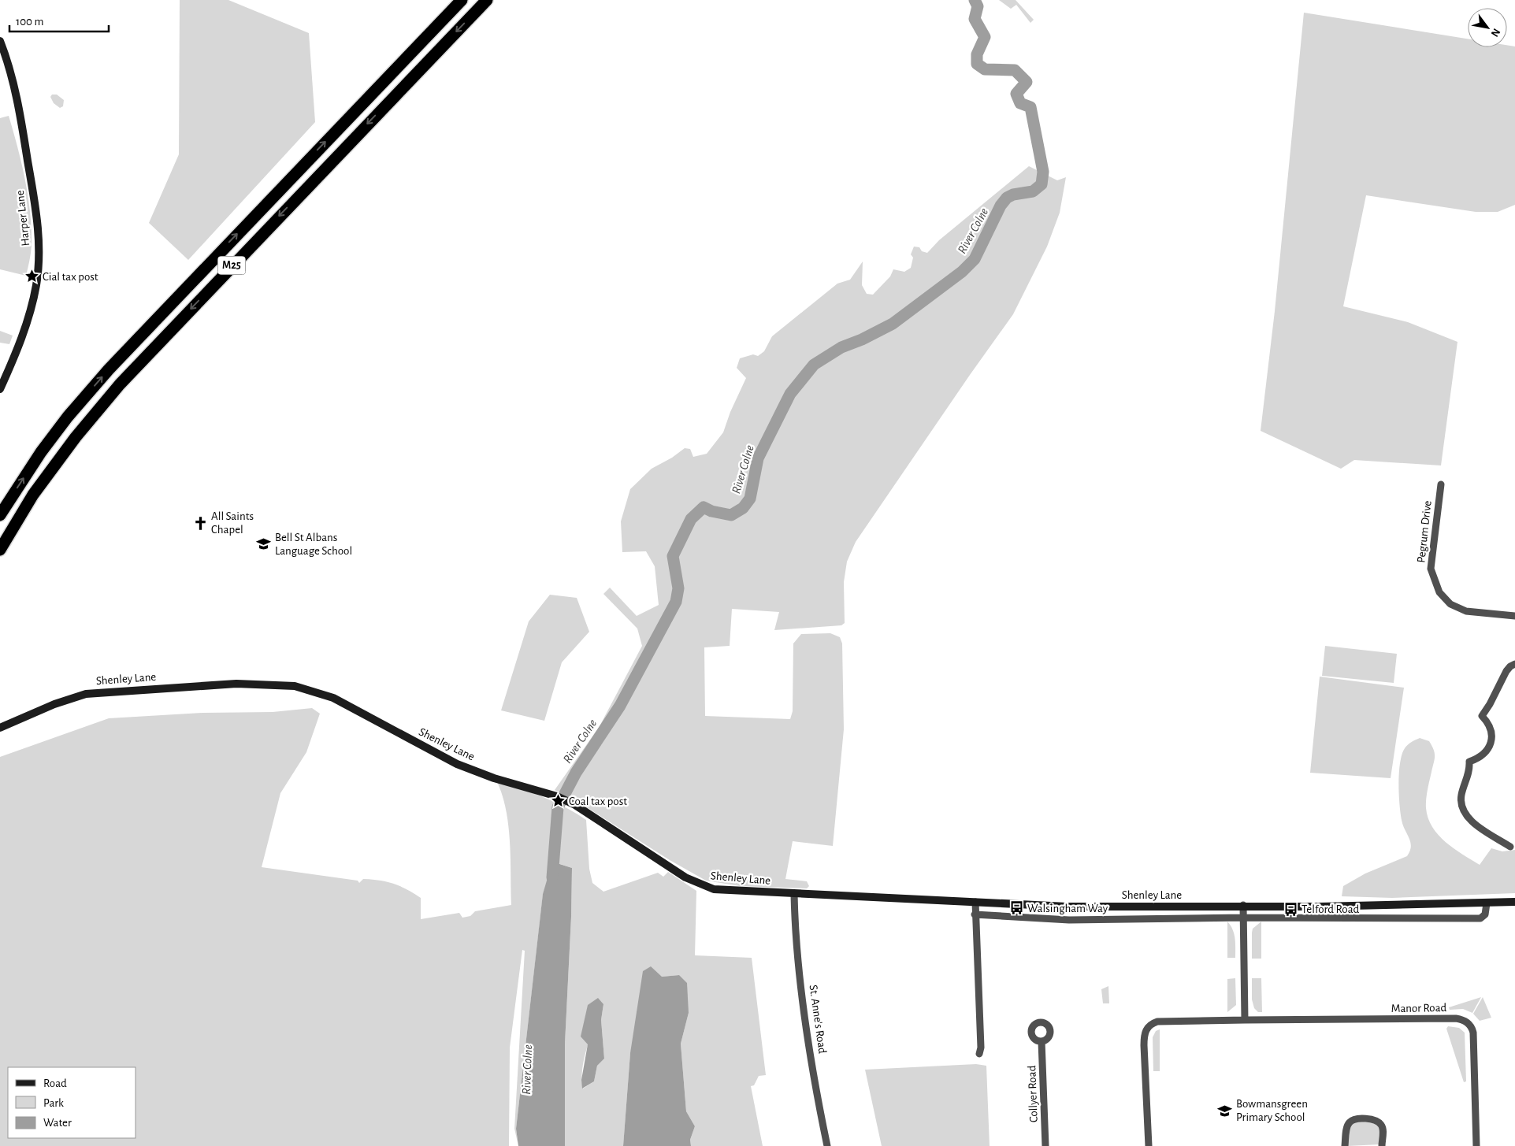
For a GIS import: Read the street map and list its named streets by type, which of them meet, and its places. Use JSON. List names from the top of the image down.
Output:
{
  "streets": {
    "highway": ["M25"],
    "main road": ["Harper Lane", "Shenley Lane"],
    "street": [
      "Pegrum Drive",
      "Manor Road",
      "St. Anne's Road",
      "Collyer Road"
    ]
  },
  "crossings": [
    ["Shenley Lane", "St. Anne's Road"]
  ],
  "water": ["River Colne"],
  "places": {
    "place": ["Cial tax post", "Coal tax post"],
    "church": ["All Saints Chapel"],
    "school or university": ["Bell St Albans Language School", "Bowmansgreen Primary School"],
    "bus stop": ["Walsingham Way", "Telford Road"]
  },
  "legend": ["Road", "Park", "Water"],
  "scale_bar": "100 m",
  "north": "bottom right"
}
